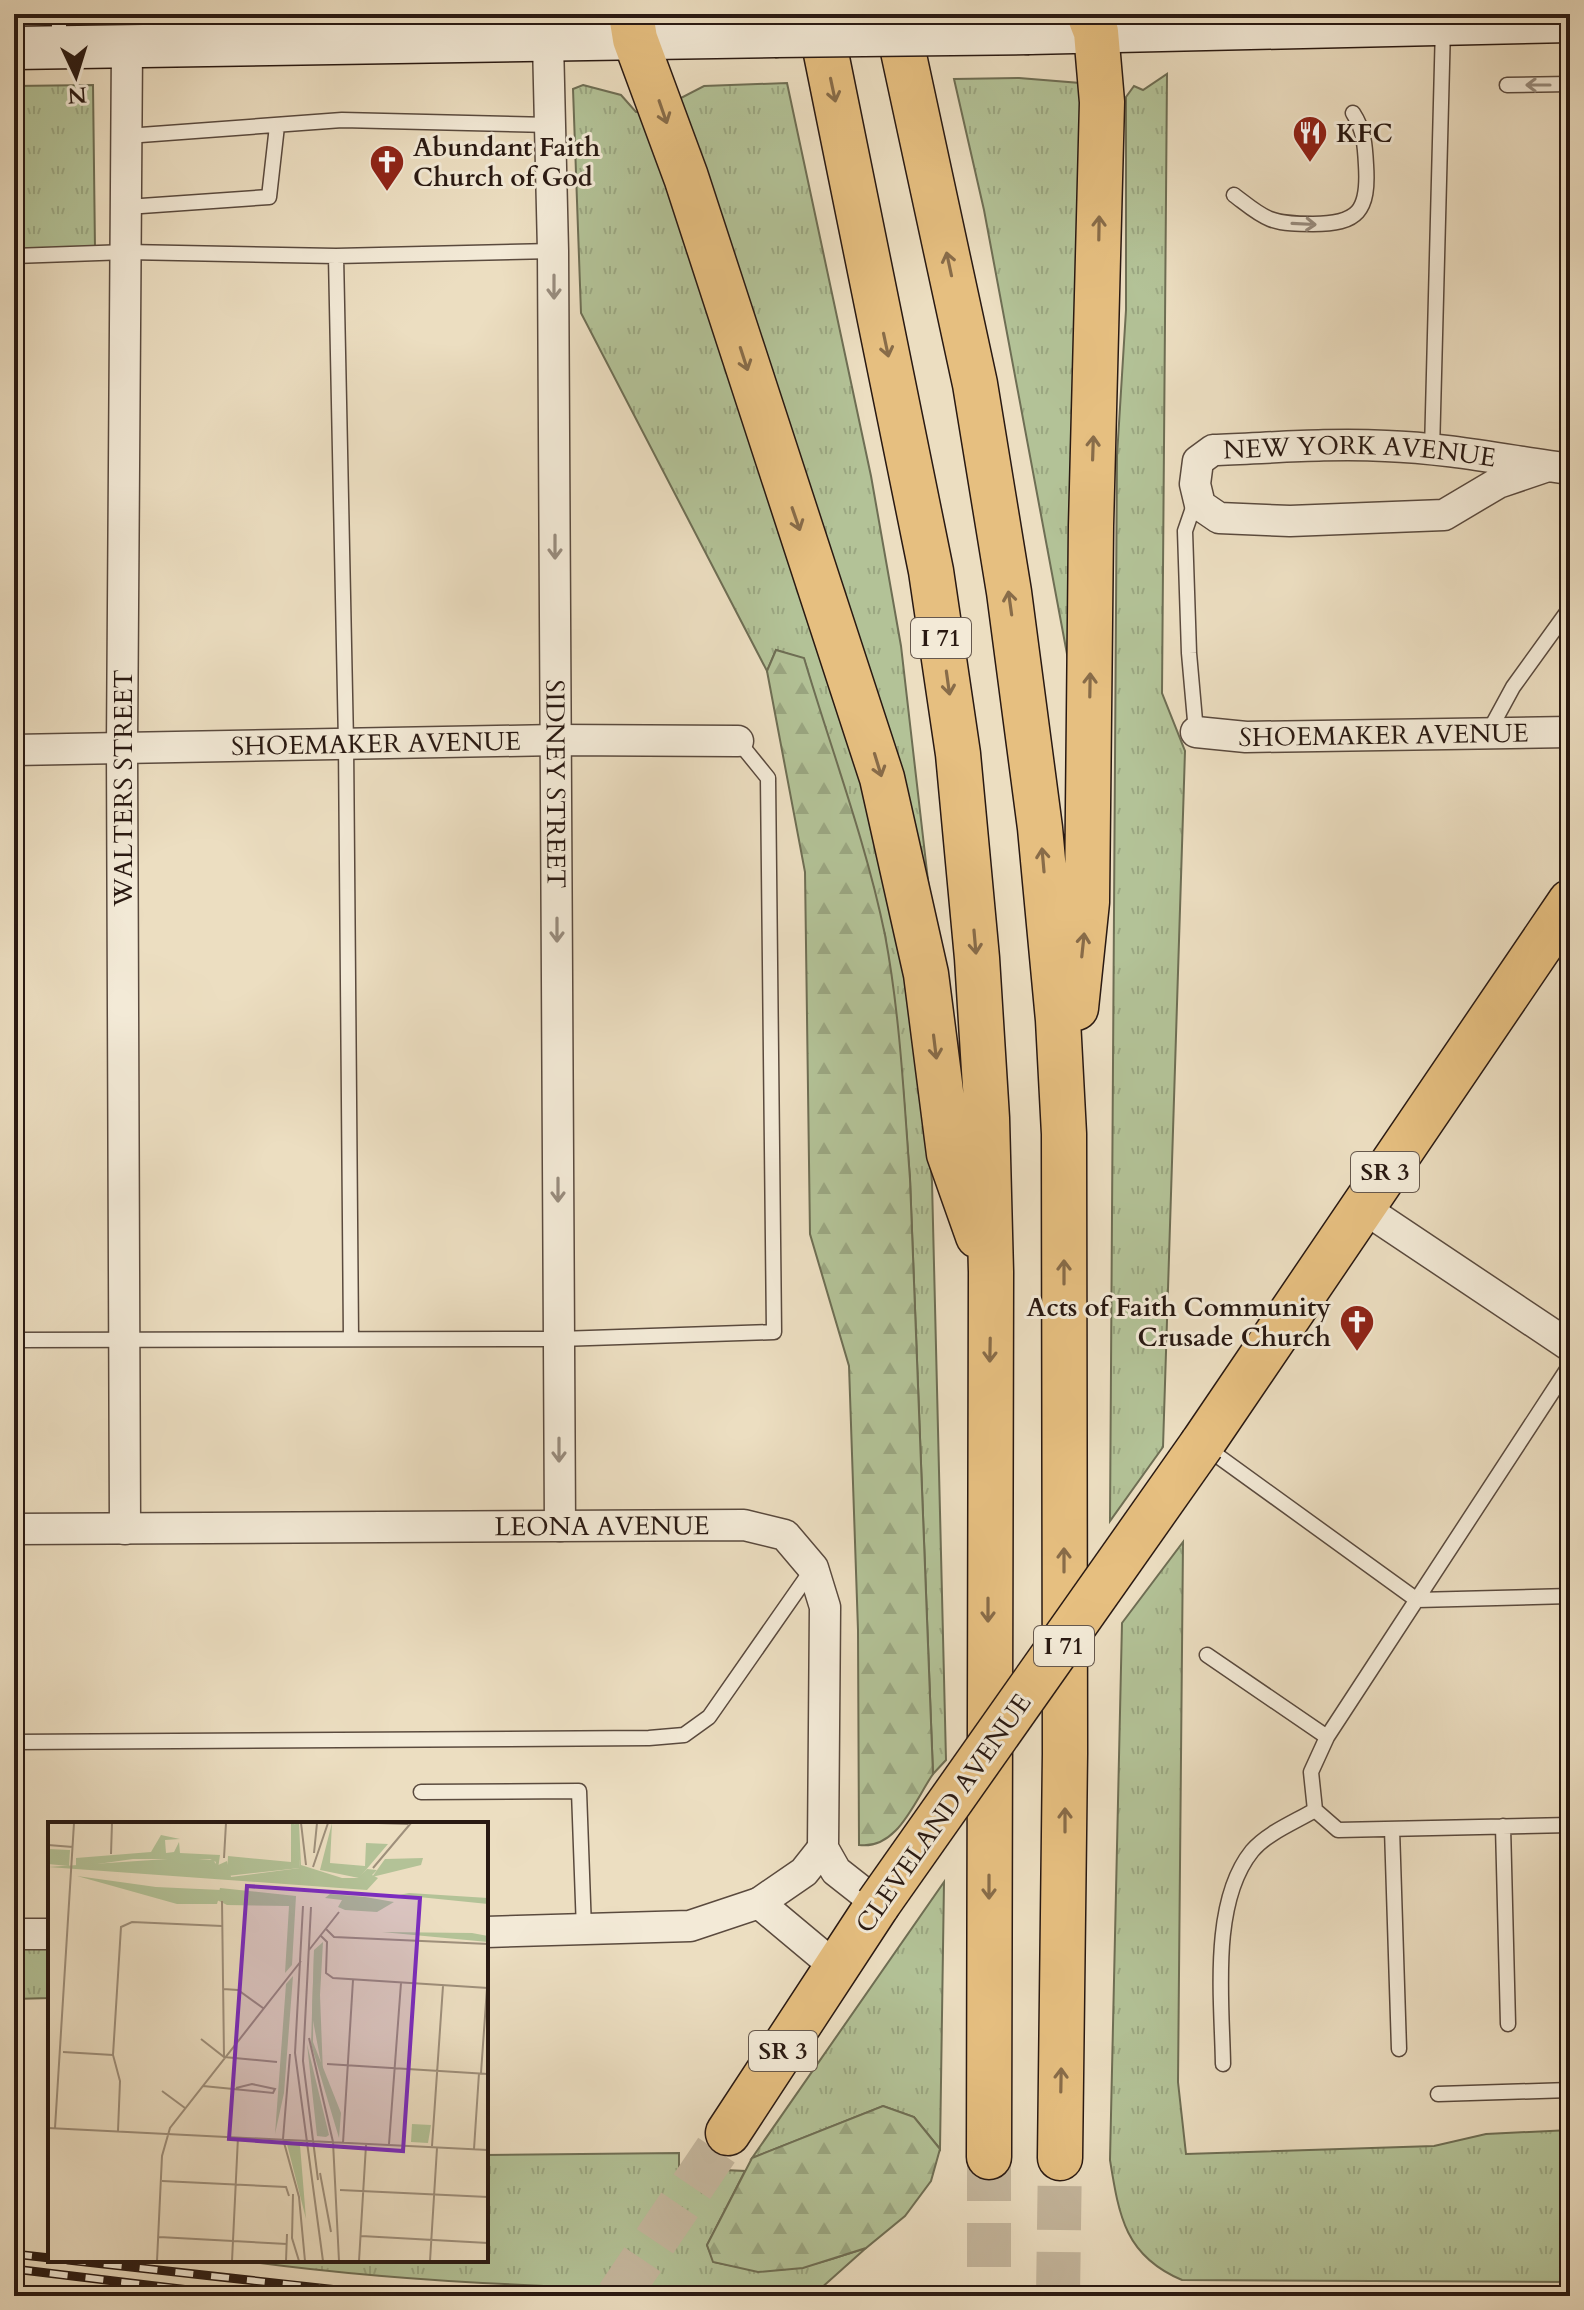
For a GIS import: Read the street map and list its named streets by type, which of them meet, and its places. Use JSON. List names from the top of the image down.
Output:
{
  "streets": {
    "main road": ["I 71", "SR 3", "CLEVELAND AVENUE"],
    "street": [
      "NEW YORK AVENUE",
      "SHOEMAKER AVENUE",
      "SIDNEY STREET",
      "WALTERS STREET",
      "LEONA AVENUE"
    ]
  },
  "crossings": [
    ["SHOEMAKER AVENUE", "SIDNEY STREET"],
    ["SHOEMAKER AVENUE", "WALTERS STREET"],
    ["SIDNEY STREET", "LEONA AVENUE"],
    ["WALTERS STREET", "LEONA AVENUE"]
  ],
  "one_way": ["SIDNEY STREET"],
  "places": {
    "restaurant": ["KFC"],
    "church": ["Abundant Faith Church of God", "Acts of Faith Community Crusade Church"]
  },
  "north": "bottom"
}
